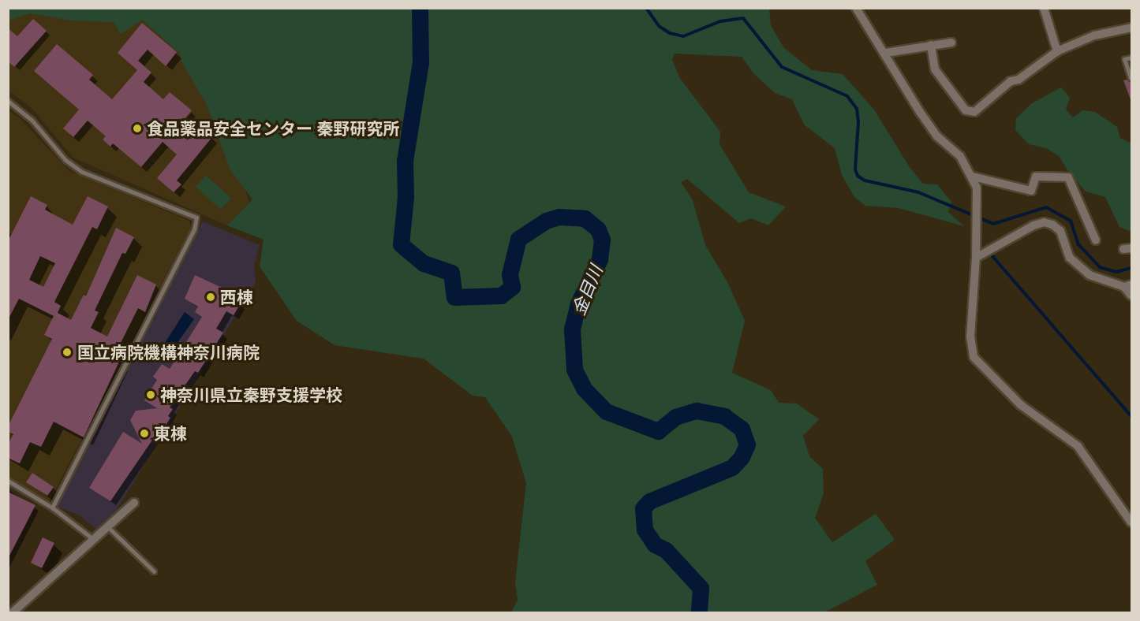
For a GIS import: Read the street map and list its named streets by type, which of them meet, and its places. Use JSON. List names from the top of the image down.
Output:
{
  "water": ["金目川"],
  "places": [
    "食品薬品安全センター 秦野研究所",
    "西棟",
    "国立病院機構神奈川病院",
    "神奈川県立秦野支援学校",
    "東棟"
  ]
}
